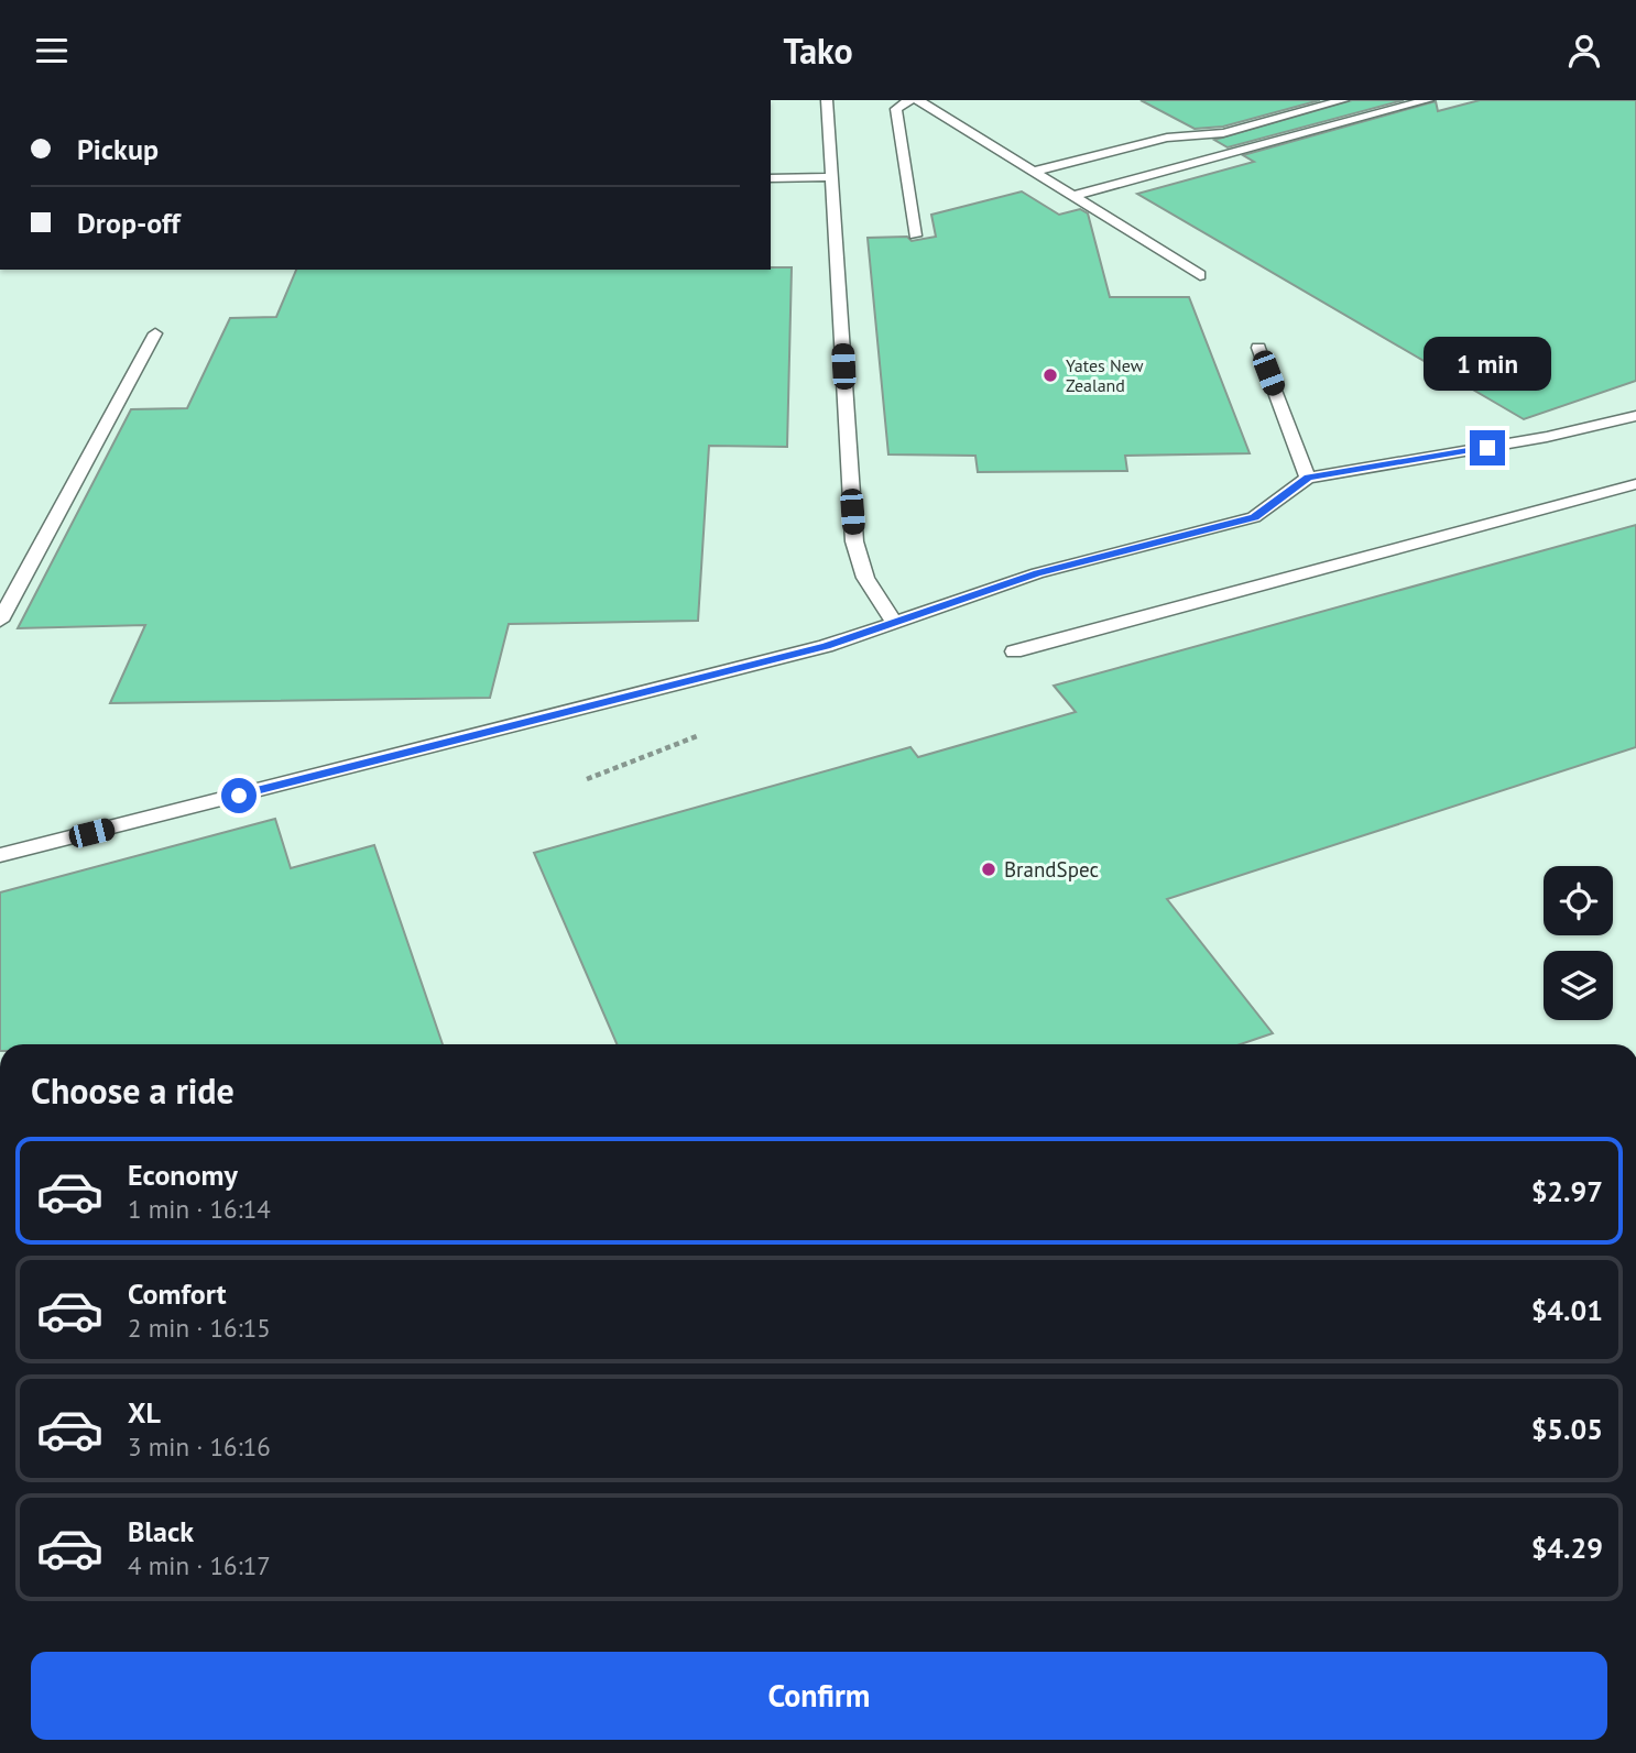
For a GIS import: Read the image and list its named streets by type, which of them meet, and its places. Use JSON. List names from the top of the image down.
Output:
{
  "places": ["Yates New Zealand", "BrandSpec"],
  "page": {
    "header": "Tako",
    "banner": ["Pickup", "Drop-off"],
    "bubble": "1 min",
    "heading": "Choose a ride",
    "list": [
      {
        "name": "Economy",
        "note": "1 min · 16:14",
        "value": "$2.97"
      },
      {
        "name": "Comfort",
        "note": "2 min · 16:15",
        "value": "$4.01"
      },
      {
        "name": "XL",
        "note": "3 min · 16:16",
        "value": "$5.05"
      },
      {
        "name": "Black",
        "note": "4 min · 16:17",
        "value": "$4.29"
      }
    ],
    "buttons": "Confirm"
  }
}
